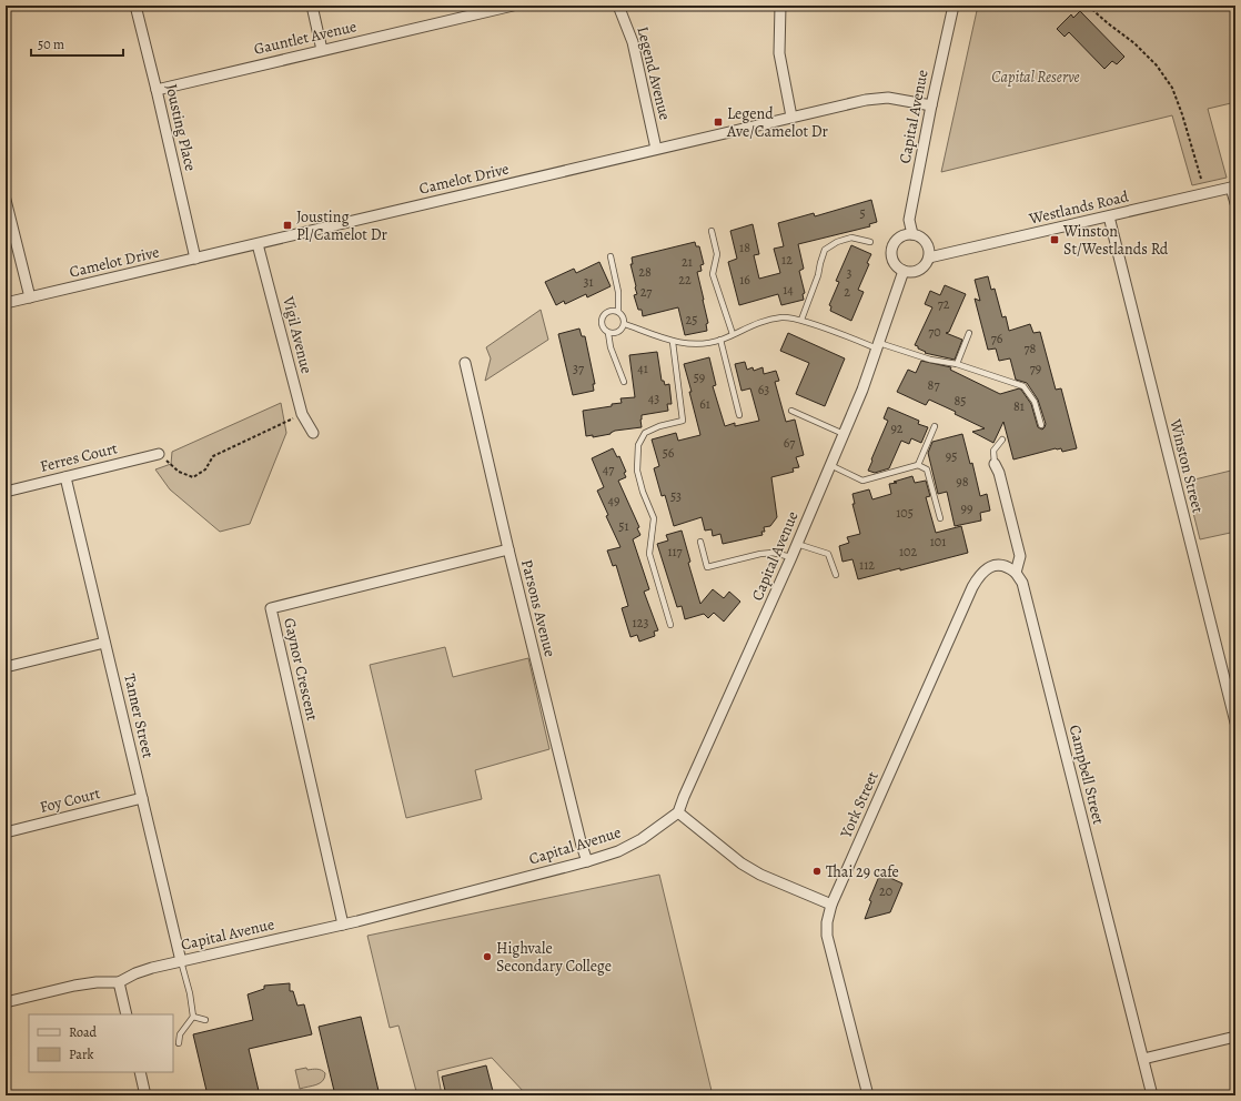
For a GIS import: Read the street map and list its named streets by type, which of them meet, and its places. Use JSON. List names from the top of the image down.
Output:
{
  "streets": {
    "street": [
      "Gauntlet Avenue",
      "Legend Avenue",
      "Capital Avenue",
      "Jousting Place",
      "Camelot Drive",
      "Westlands Road",
      "Vigil Avenue",
      "Ferres Court",
      "Winston Street",
      "Parsons Avenue",
      "Gaynor Crescent",
      "Tanner Street",
      "Campbell Street",
      "Foy Court",
      "York Street"
    ]
  },
  "crossings": [
    ["Gauntlet Avenue", "Jousting Place"],
    ["Legend Avenue", "Camelot Drive"],
    ["Capital Avenue", "Camelot Drive"],
    ["Capital Avenue", "Westlands Road"],
    ["Capital Avenue", "Parsons Avenue"],
    ["Capital Avenue", "Gaynor Crescent"],
    ["Capital Avenue", "Tanner Street"],
    ["Jousting Place", "Camelot Drive"],
    ["Camelot Drive", "Vigil Avenue"],
    ["Westlands Road", "Winston Street"],
    ["Ferres Court", "Tanner Street"],
    ["Parsons Avenue", "Gaynor Crescent"],
    ["Tanner Street", "Foy Court"],
    ["Campbell Street", "York Street"]
  ],
  "parks": ["Capital Reserve"],
  "places": {
    "transit": ["Legend Ave/Camelot Dr", "Jousting Pl/Camelot Dr", "Winston St/Westlands Rd"],
    "other": ["Thai 29 cafe", "Highvale Secondary College"]
  },
  "house_numbers": [
    "5",
    "18",
    "12",
    "21",
    "28",
    "3",
    "22",
    "16",
    "31",
    "14",
    "27",
    "2",
    "72",
    "25",
    "70",
    "76",
    "78",
    "37",
    "41",
    "79",
    "59",
    "87",
    "63",
    "43",
    "85",
    "61",
    "81",
    "92",
    "67",
    "56",
    "95",
    "47",
    "98",
    "53",
    "49",
    "99",
    "105",
    "51",
    "101",
    "117",
    "102",
    "112",
    "123",
    "20"
  ],
  "legend": ["Road", "Park"],
  "scale_bar": "50 m"
}
